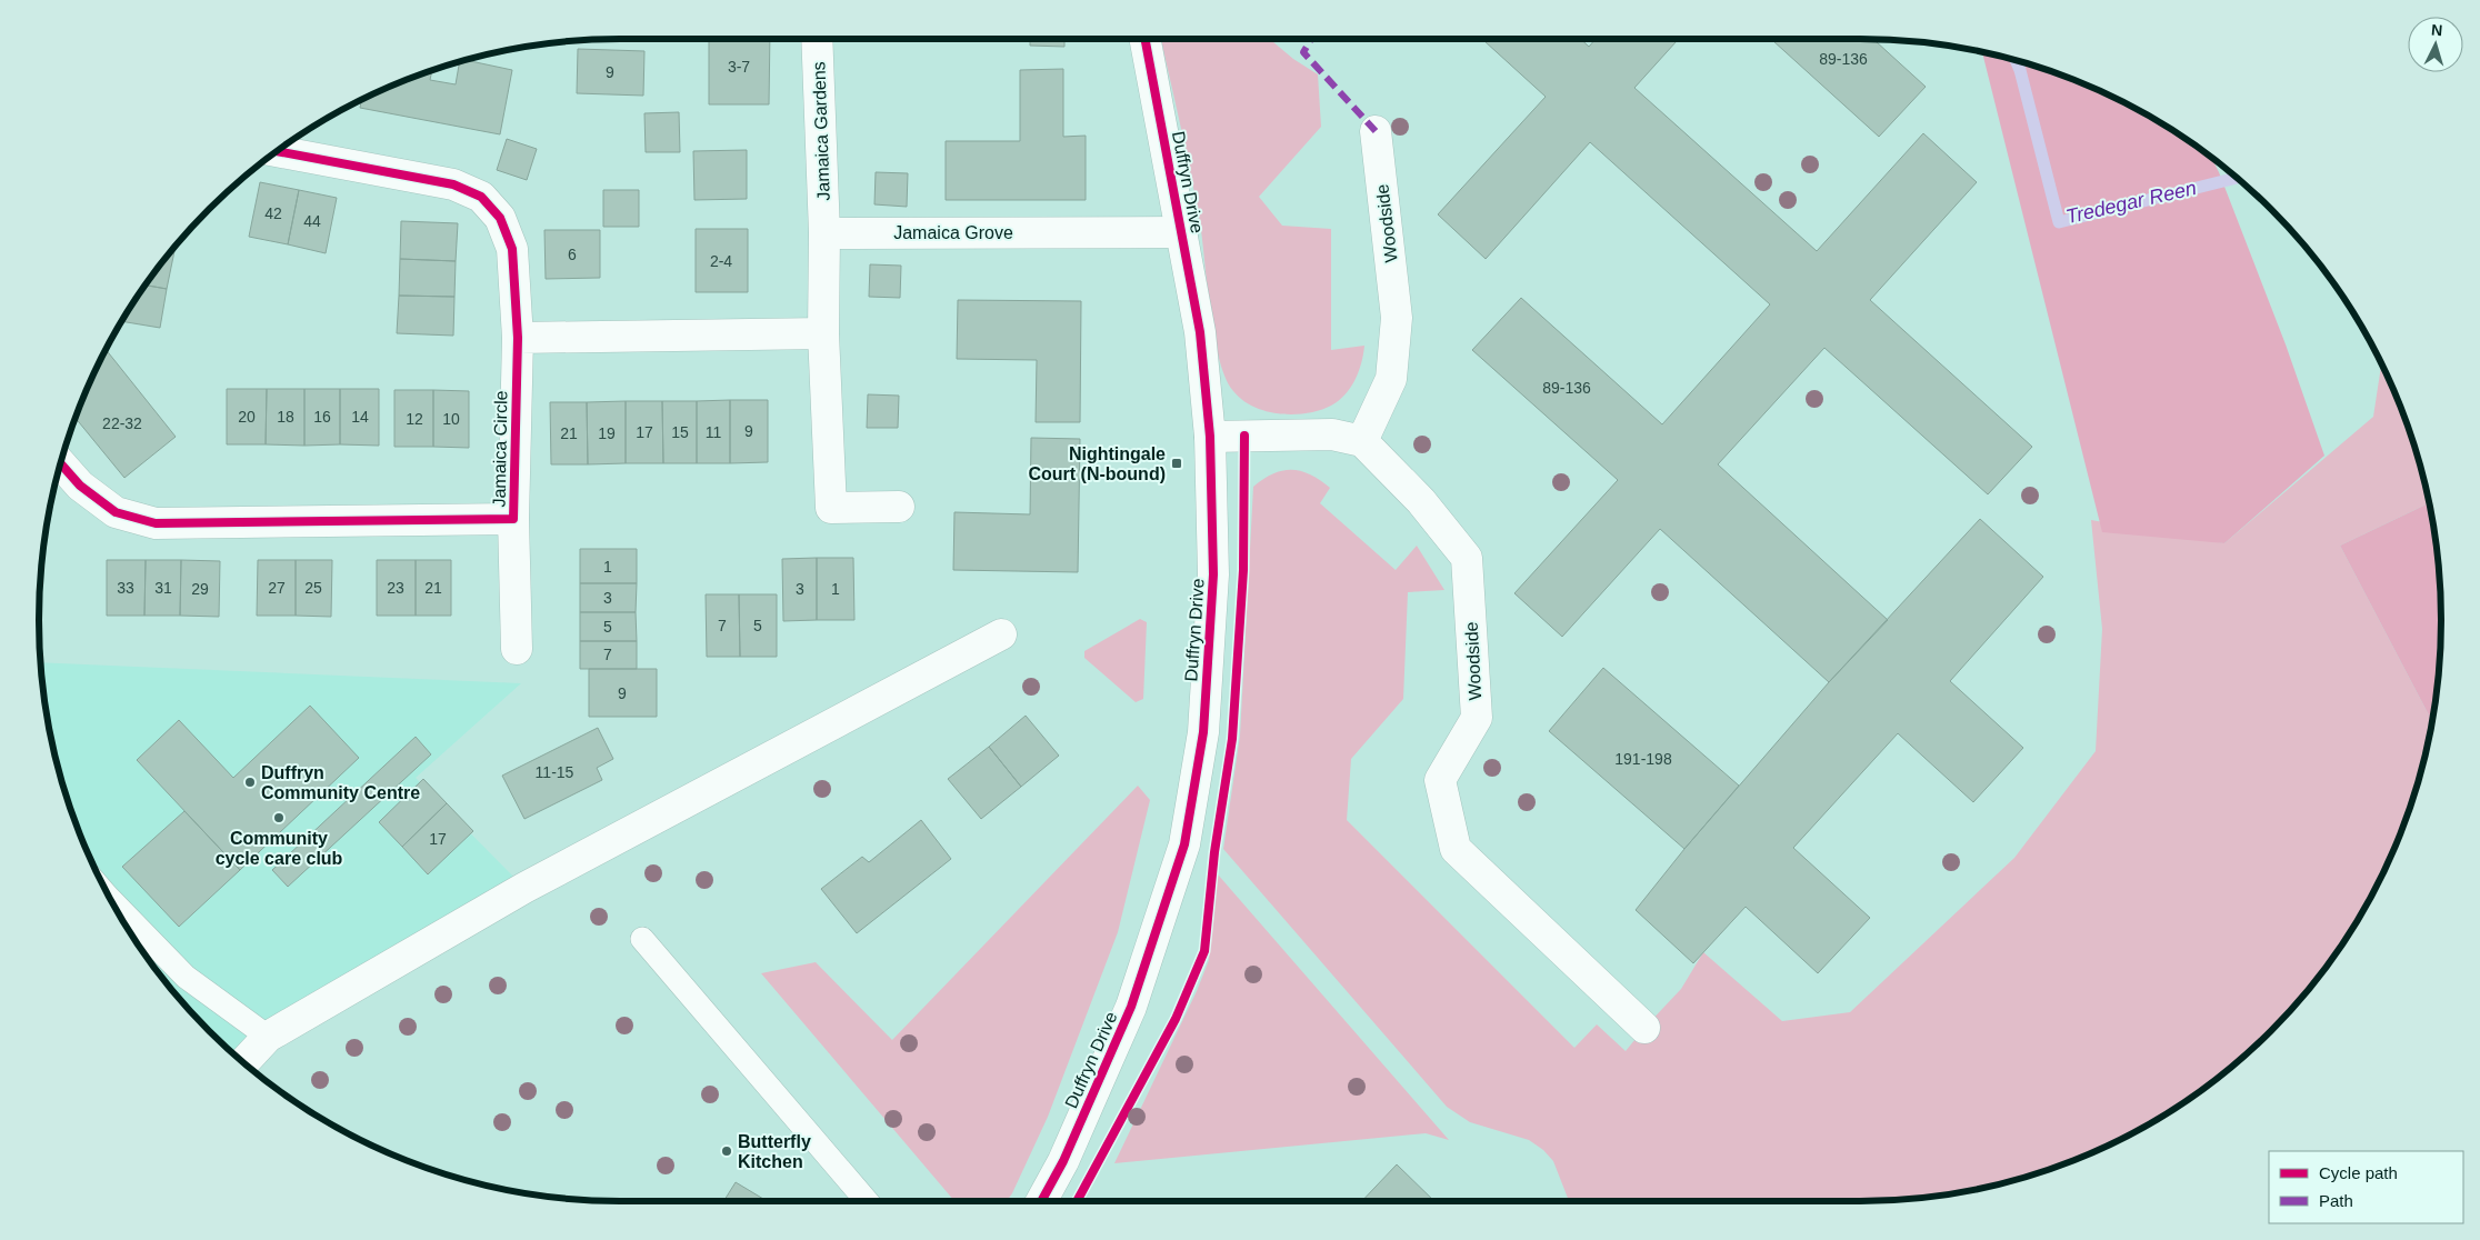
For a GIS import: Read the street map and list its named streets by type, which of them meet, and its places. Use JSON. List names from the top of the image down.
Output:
{
  "streets": {
    "street": [
      "Jamaica Gardens",
      "Duffryn Drive",
      "Woodside",
      "Jamaica Grove",
      "Jamaica Circle"
    ]
  },
  "crossings": [
    ["Jamaica Gardens", "Jamaica Grove"],
    ["Duffryn Drive", "Jamaica Grove"]
  ],
  "water": ["Tredegar Reen"],
  "places": {
    "transit": ["Nightingale Court (N-bound)"],
    "other": ["Duffryn Community Centre", "Community cycle care club", "Butterfly Kitchen"]
  },
  "house_numbers": [
    "89-136",
    "3-7",
    "9",
    "42",
    "44",
    "6",
    "2-4",
    "89-136",
    "20",
    "18",
    "16",
    "14",
    "12",
    "10",
    "22-32",
    "9",
    "17",
    "15",
    "11",
    "21",
    "19",
    "1",
    "33",
    "31",
    "27",
    "25",
    "23",
    "21",
    "29",
    "3",
    "1",
    "3",
    "7",
    "5",
    "5",
    "7",
    "9",
    "191-198",
    "11-15",
    "17"
  ],
  "legend": ["Cycle path", "Path"],
  "north": "top"
}
